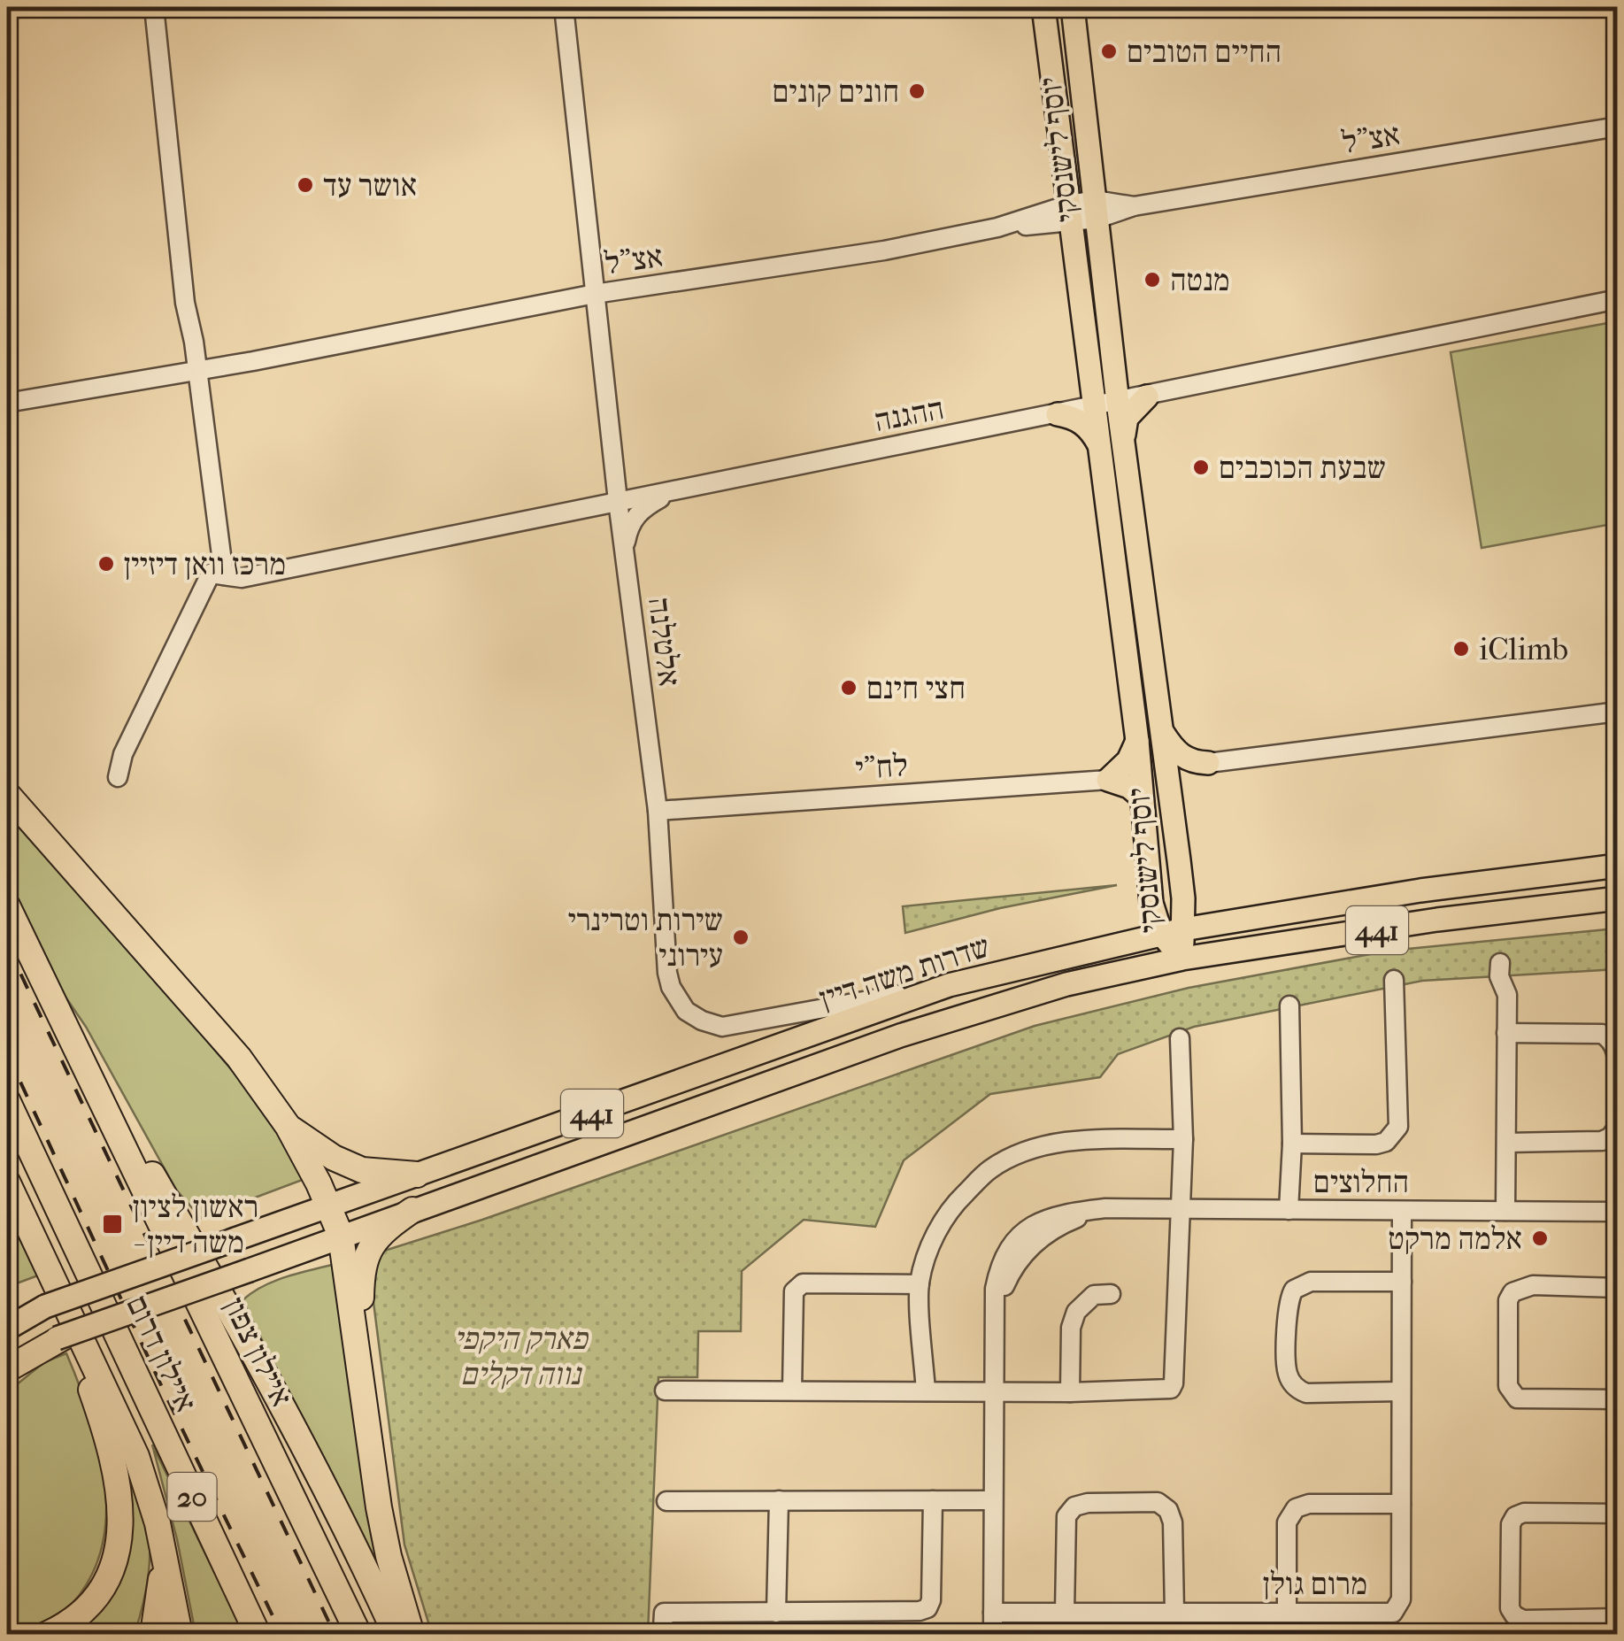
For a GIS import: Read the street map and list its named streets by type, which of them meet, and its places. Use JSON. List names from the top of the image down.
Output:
{
  "streets": {
    "highway": ["איילון צפון", "איילון דרום", "20"],
    "main road": ["יוסף לישנסקי", "441", "שדרות משה דיין"],
    "street": [
      "אצ\"ל",
      "ההגנה",
      "אלטלנה",
      "לח\"י",
      "החלוצים",
      "מרום גולן"
    ]
  },
  "crossings": [
    ["אצ\"ל", "יוסף לישנסקי"],
    ["אצ\"ל", "אלטלנה"],
    ["יוסף לישנסקי", "ההגנה"],
    ["יוסף לישנסקי", "שדרות משה דיין"],
    ["ההגנה", "אלטלנה"],
    ["אלטלנה", "לח\"י"],
    ["אלטלנה", "שדרות משה דיין"],
    ["441", "שדרות משה דיין"],
    ["החלוצים", "מרום גולן"]
  ],
  "parks": ["פארק היקפי נווה דקלים"],
  "places": {
    "other": [
      "החיים הטובים",
      "חונים קונים",
      "אושר עד",
      "מנטה",
      "שבעת הכוכבים",
      "מרכז וואן דיזיין",
      "iClimb",
      "חצי חינם",
      "שירות וטרינרי עירוני",
      "אלמה מרקט"
    ],
    "transit": ["ראשון לציון - משה דיין"]
  }
}
